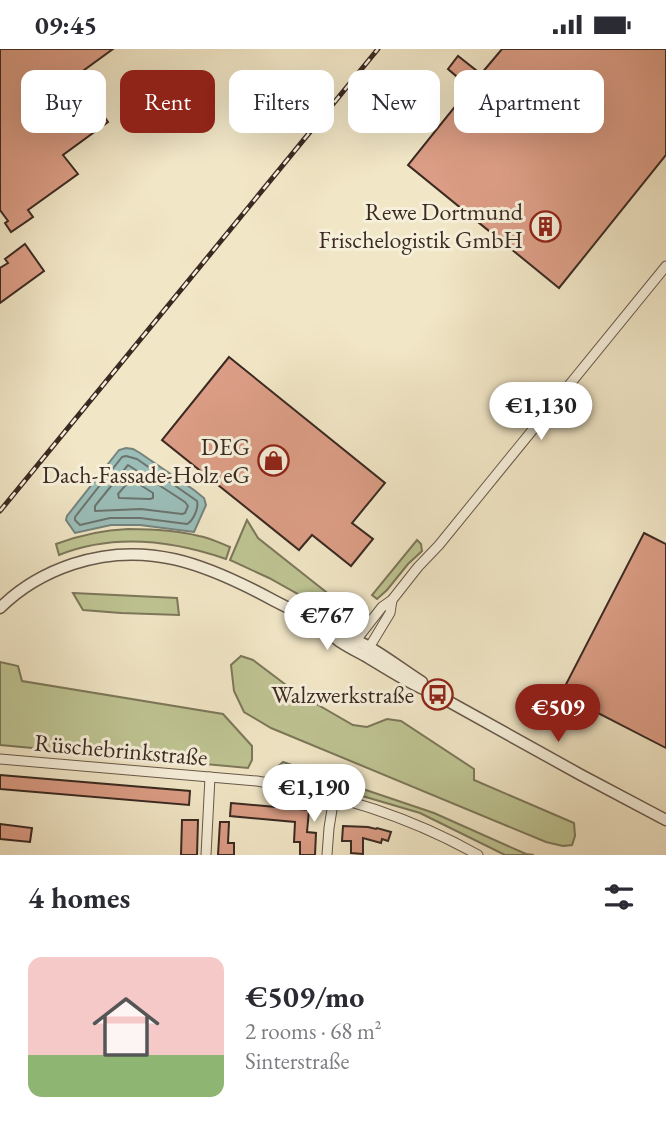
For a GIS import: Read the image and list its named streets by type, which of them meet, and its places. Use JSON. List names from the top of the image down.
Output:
{
  "streets": {
    "street": ["Rüschebrinkstraße"]
  },
  "places": {
    "building": ["Rewe Dortmund Frischelogistik GmbH"],
    "shop": ["DEG Dach-Fassade-Holz eG"],
    "bus stop": ["Walzwerkstraße"]
  },
  "page": {
    "status": "09:45",
    "chip": [
      "Buy",
      "Rent",
      "Filters",
      "New",
      "Apartment"
    ],
    "price": [
      "€1,130",
      "€767",
      "€509",
      "€1,190"
    ],
    "heading": "4 homes",
    "list": [
      {
        "name": "€509/mo",
        "note": "2 rooms · 68 m² · Sinterstraße"
      }
    ]
  }
}
